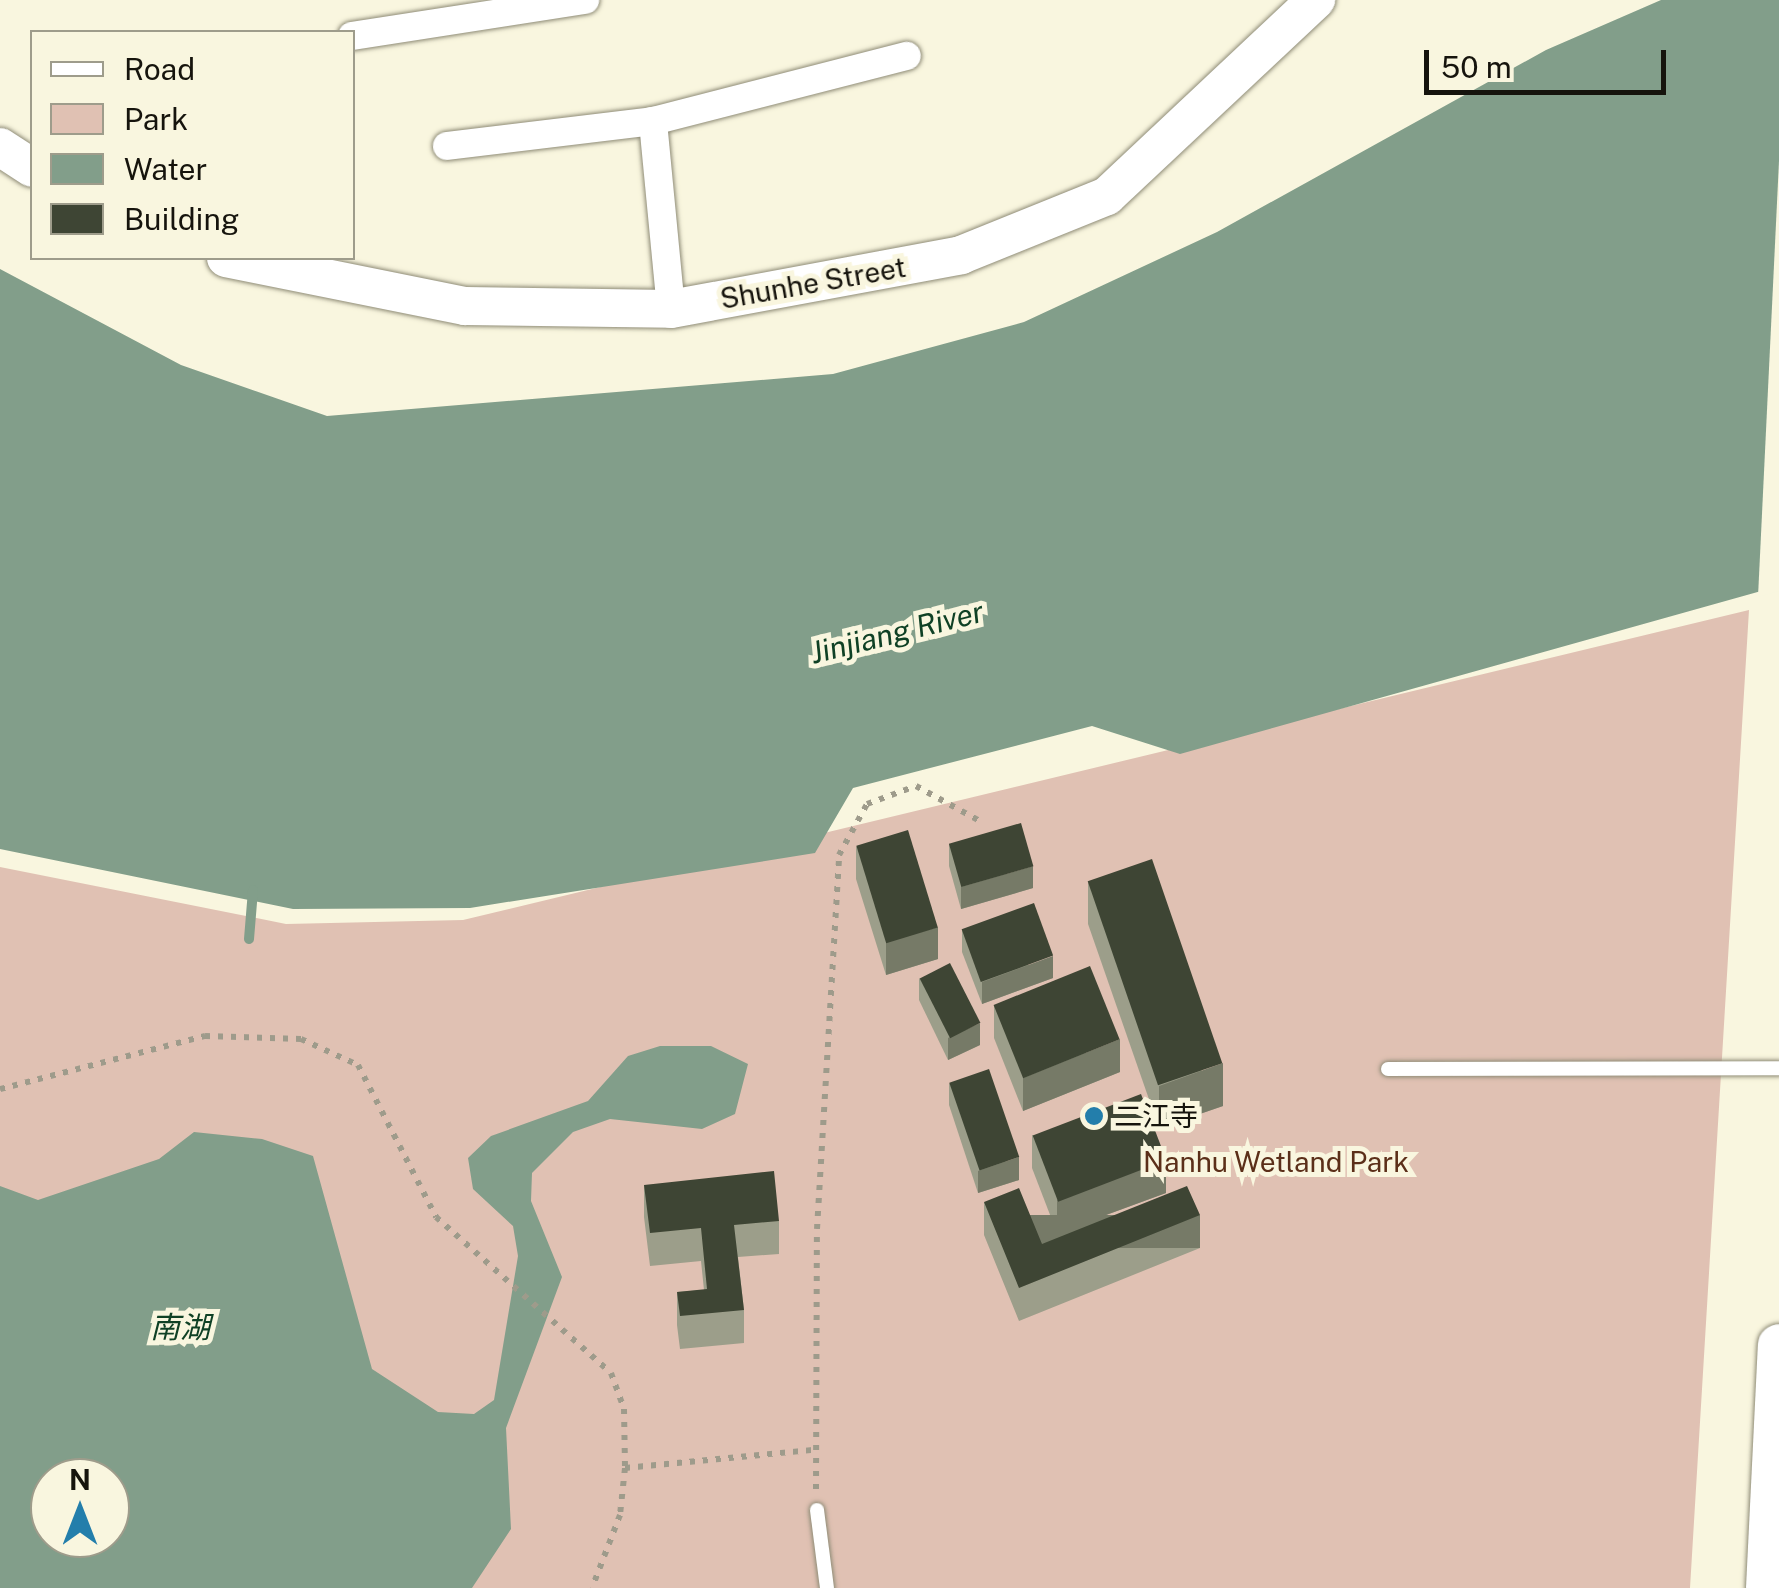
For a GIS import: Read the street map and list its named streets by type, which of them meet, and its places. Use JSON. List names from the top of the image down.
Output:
{
  "streets": {
    "street": ["Shunhe Street"]
  },
  "water": ["Jinjiang River", "南湖"],
  "parks": ["Nanhu Wetland Park"],
  "places": ["二江寺"],
  "legend": [
    "Road",
    "Park",
    "Water",
    "Building"
  ],
  "scale_bar": "50 m",
  "north": "top"
}
